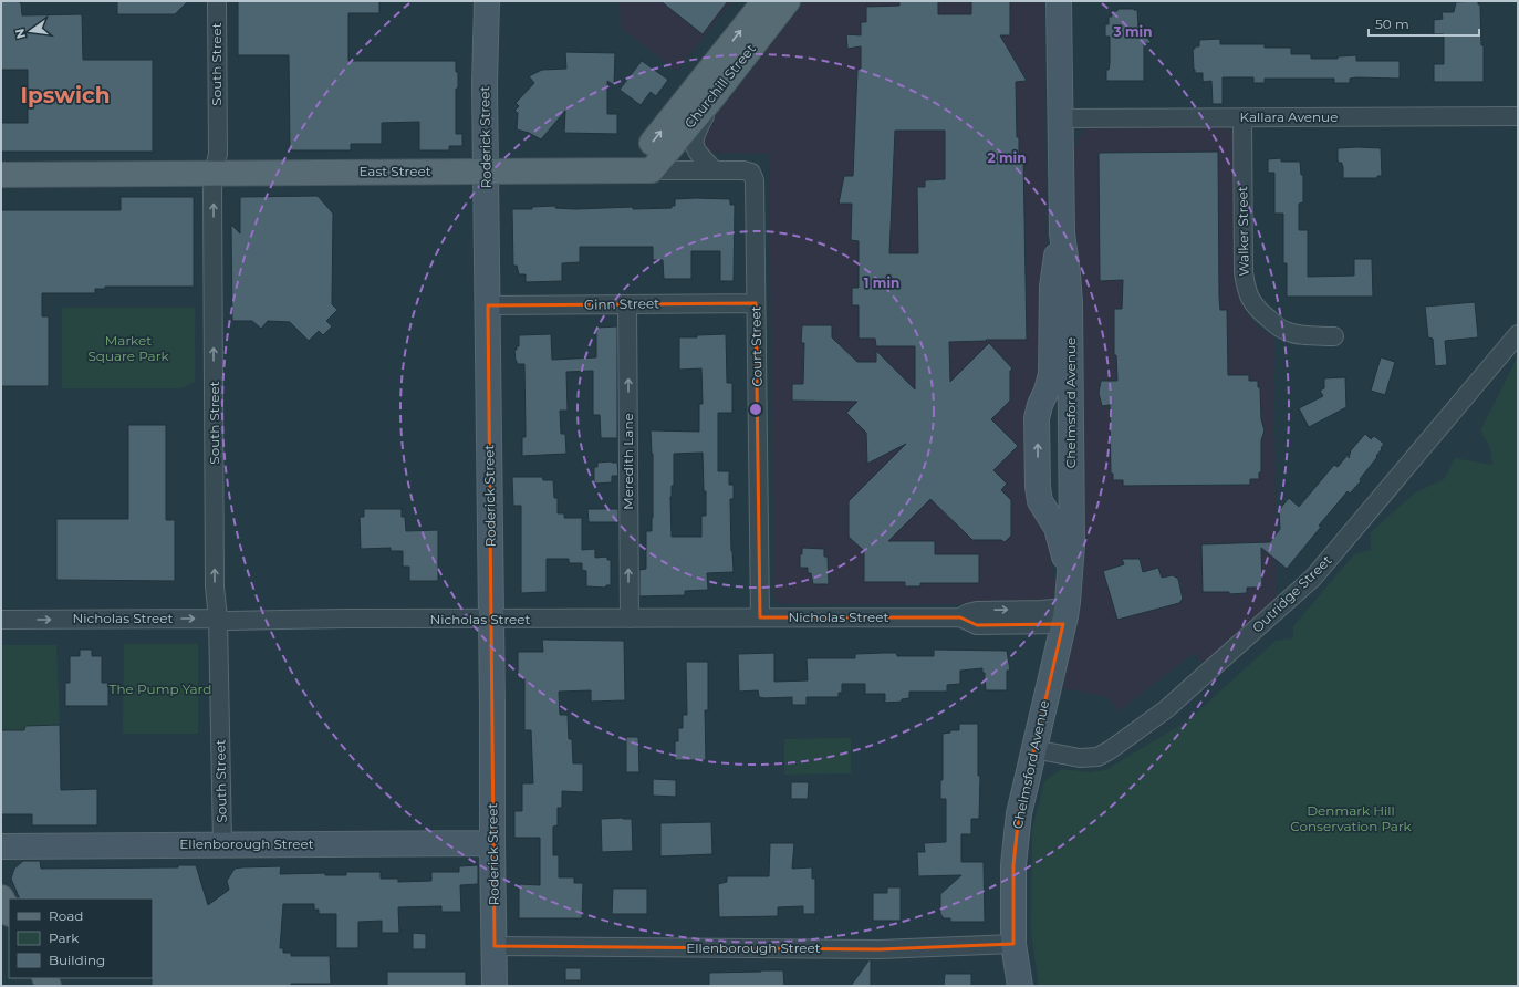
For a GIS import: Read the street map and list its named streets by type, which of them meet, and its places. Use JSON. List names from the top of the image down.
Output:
{
  "streets": {
    "main road": ["Churchill Street", "East Street"],
    "street": [
      "South Street",
      "Kallara Avenue",
      "Roderick Street",
      "Walker Street",
      "Ginn Street",
      "Court Street",
      "Chelmsford Avenue",
      "Meredith Lane",
      "Outridge Street",
      "Nicholas Street",
      "Ellenborough Street"
    ]
  },
  "crossings": [
    ["South Street", "East Street"],
    ["South Street", "Nicholas Street"],
    ["South Street", "Ellenborough Street"],
    ["Churchill Street", "East Street"],
    ["Kallara Avenue", "Walker Street"],
    ["Kallara Avenue", "Chelmsford Avenue"],
    ["Roderick Street", "East Street"],
    ["Roderick Street", "Ginn Street"],
    ["Roderick Street", "Nicholas Street"],
    ["Roderick Street", "Ellenborough Street"],
    ["East Street", "Court Street"],
    ["Ginn Street", "Court Street"],
    ["Ginn Street", "Meredith Lane"],
    ["Court Street", "Nicholas Street"],
    ["Chelmsford Avenue", "Outridge Street"],
    ["Chelmsford Avenue", "Nicholas Street"],
    ["Chelmsford Avenue", "Ellenborough Street"],
    ["Meredith Lane", "Nicholas Street"]
  ],
  "one_way": ["South Street", "Meredith Lane"],
  "districts": ["Ipswich"],
  "parks": ["Market Square Park", "The Pump Yard", "Denmark Hill Conservation Park"],
  "legend": ["Road", "Park", "Building"],
  "scale_bar": "50 m",
  "north": "left",
  "rings": ["3 min", "2 min", "1 min"]
}
